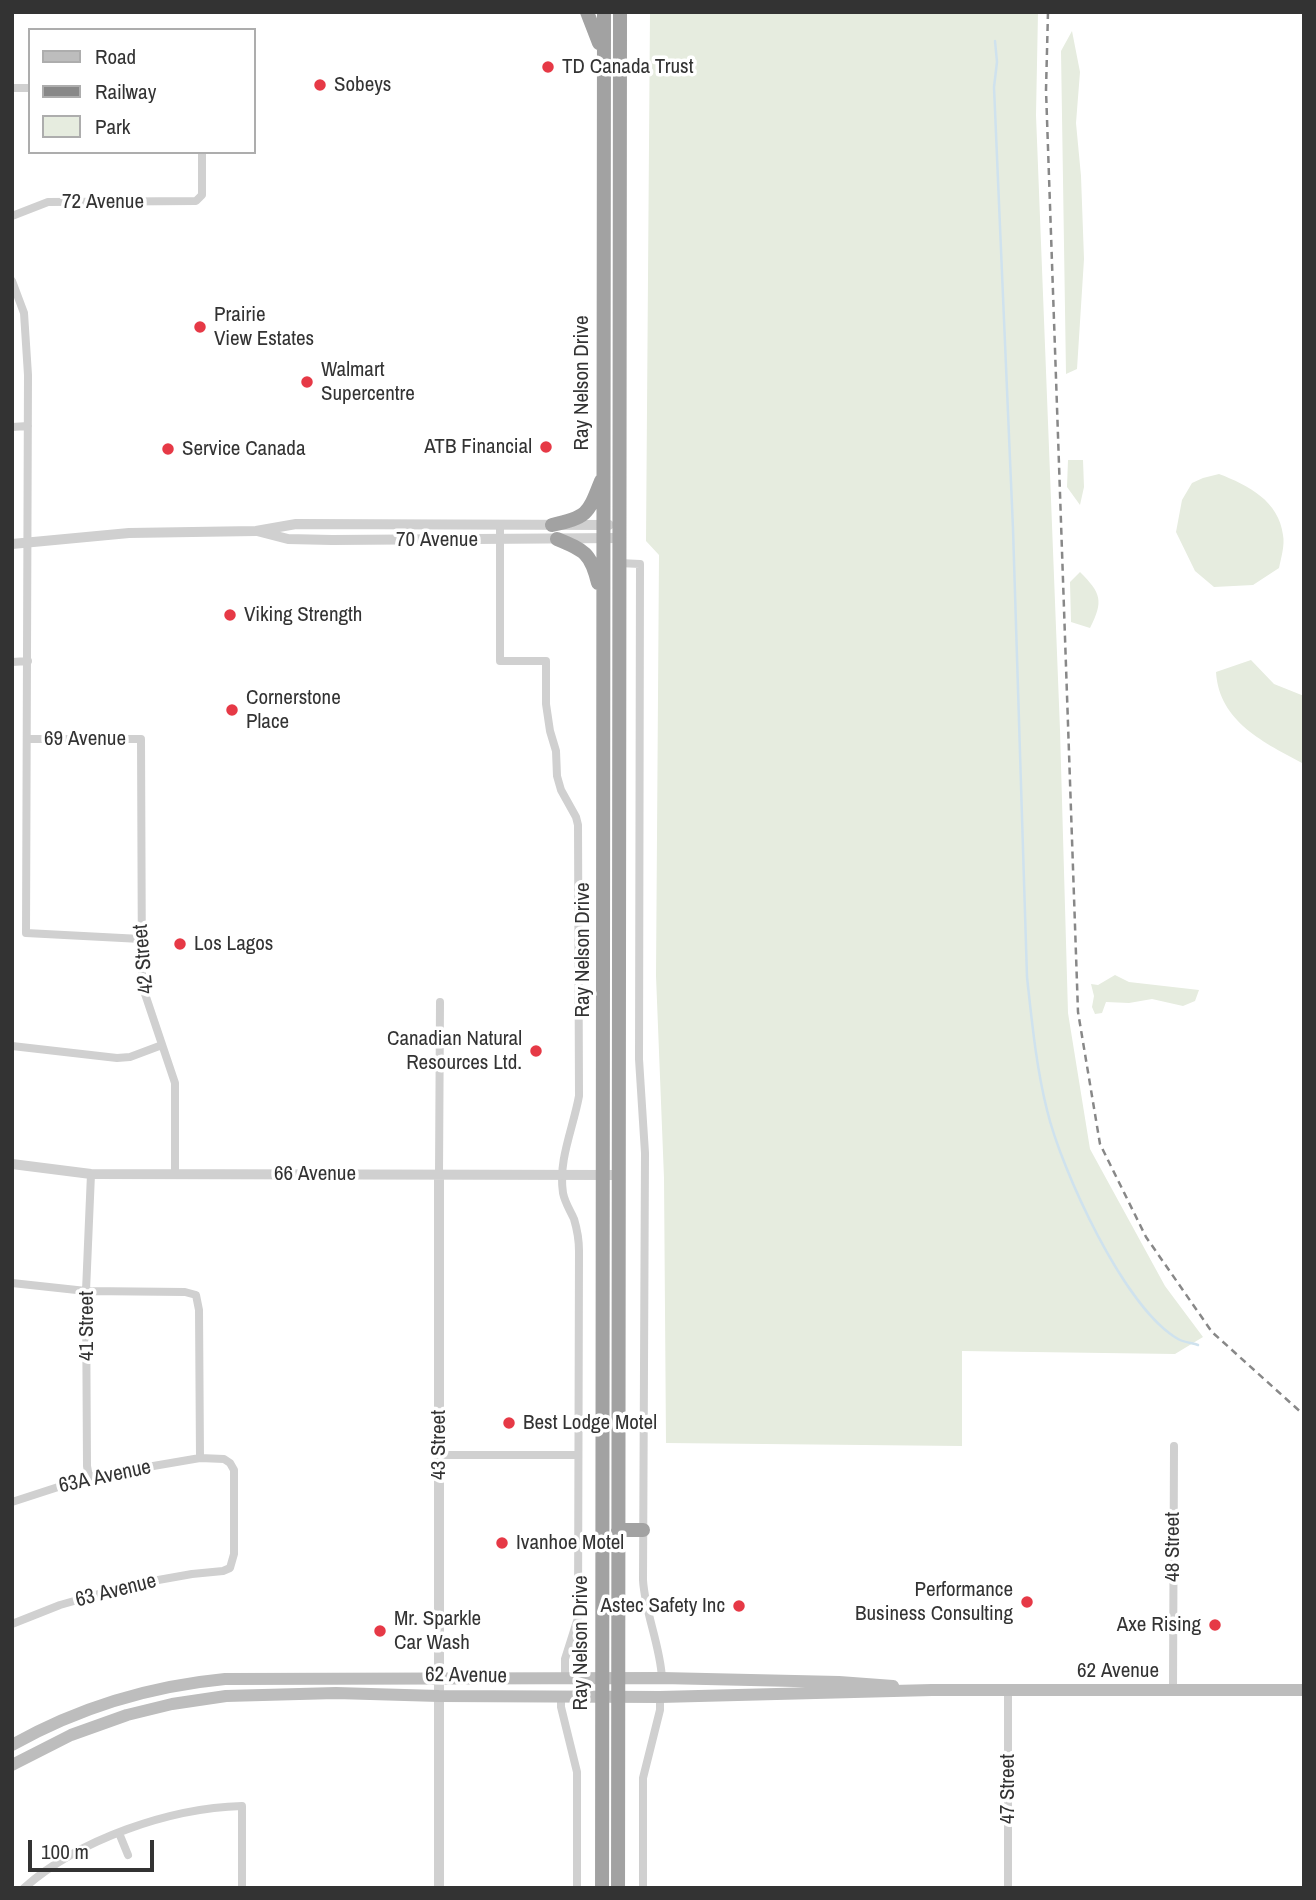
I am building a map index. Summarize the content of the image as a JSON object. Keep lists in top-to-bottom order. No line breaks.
{"streets":{"highway":["Ray Nelson Drive"],"main road":["62 Avenue"],"street":["72 Avenue","70 Avenue","69 Avenue","42 Street","66 Avenue","41 Street","43 Street","63A Avenue","48 Street","63 Avenue","47 Street"]},"crossings":[["Ray Nelson Drive","70 Avenue"],["Ray Nelson Drive","66 Avenue"],["Ray Nelson Drive","62 Avenue"],["69 Avenue","42 Street"],["42 Street","66 Avenue"],["66 Avenue","41 Street"],["66 Avenue","43 Street"],["41 Street","63A Avenue"],["43 Street","62 Avenue"],["63A Avenue","63 Avenue"],["48 Street","62 Avenue"],["62 Avenue","47 Street"]],"places":["TD Canada Trust","Sobeys","Prairie View Estates","Walmart Supercentre","ATB Financial","Service Canada","Viking Strength","Cornerstone Place","Los Lagos","Canadian Natural Resources Ltd.","Best Lodge Motel","Ivanhoe Motel","Performance Business Consulting","Astec Safety Inc","Axe Rising","Mr. Sparkle Car Wash"],"legend":["Road","Railway","Park"],"scale_bar":"100 m"}
